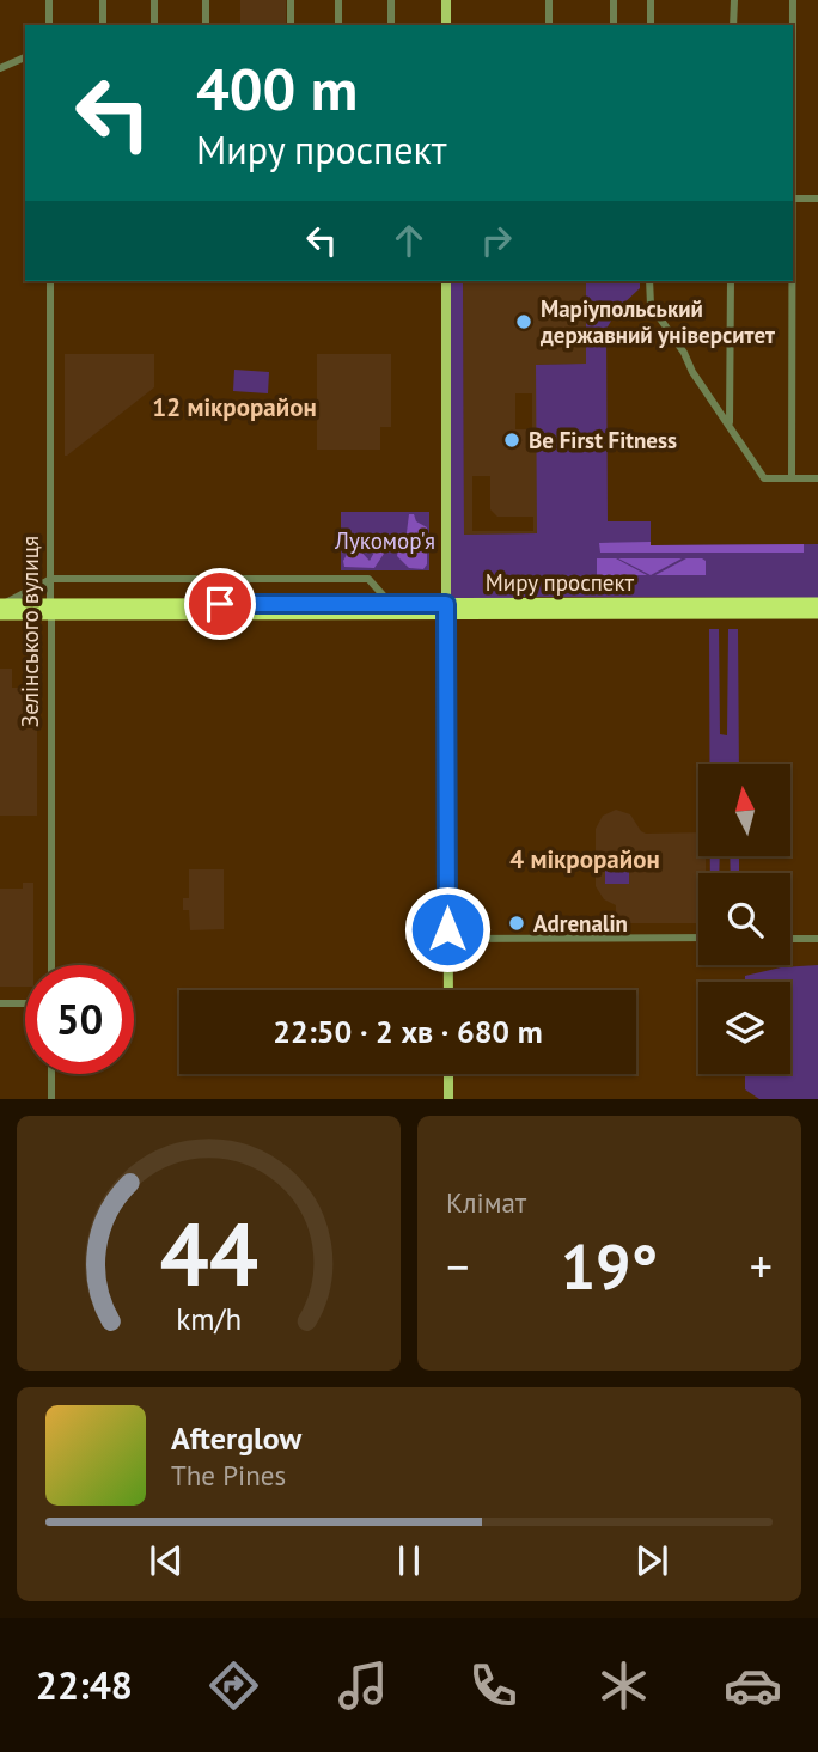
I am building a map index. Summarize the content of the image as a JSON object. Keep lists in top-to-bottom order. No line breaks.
{"streets":{"highway":["Миру проспект"],"street":["Зелінського вулиця"]},"crossings":[["Миру проспект","Зелінського вулиця"]],"districts":["12 мікрорайон","4 мікрорайон"],"parks":["Лукомор'я"],"places":["Маріупольський державний університет","Be First Fitness","Adrenalin"],"north":"top","page":{"turn":["400 m","Миру проспект"],"limit":"50","trip":"22:50 · 2 хв · 680 m","tile":"Клімат","heat":["−","19°","+"],"song":["Afterglow","The Pines"],"tabs":"22:48","gauge":["44","km/h"]}}
